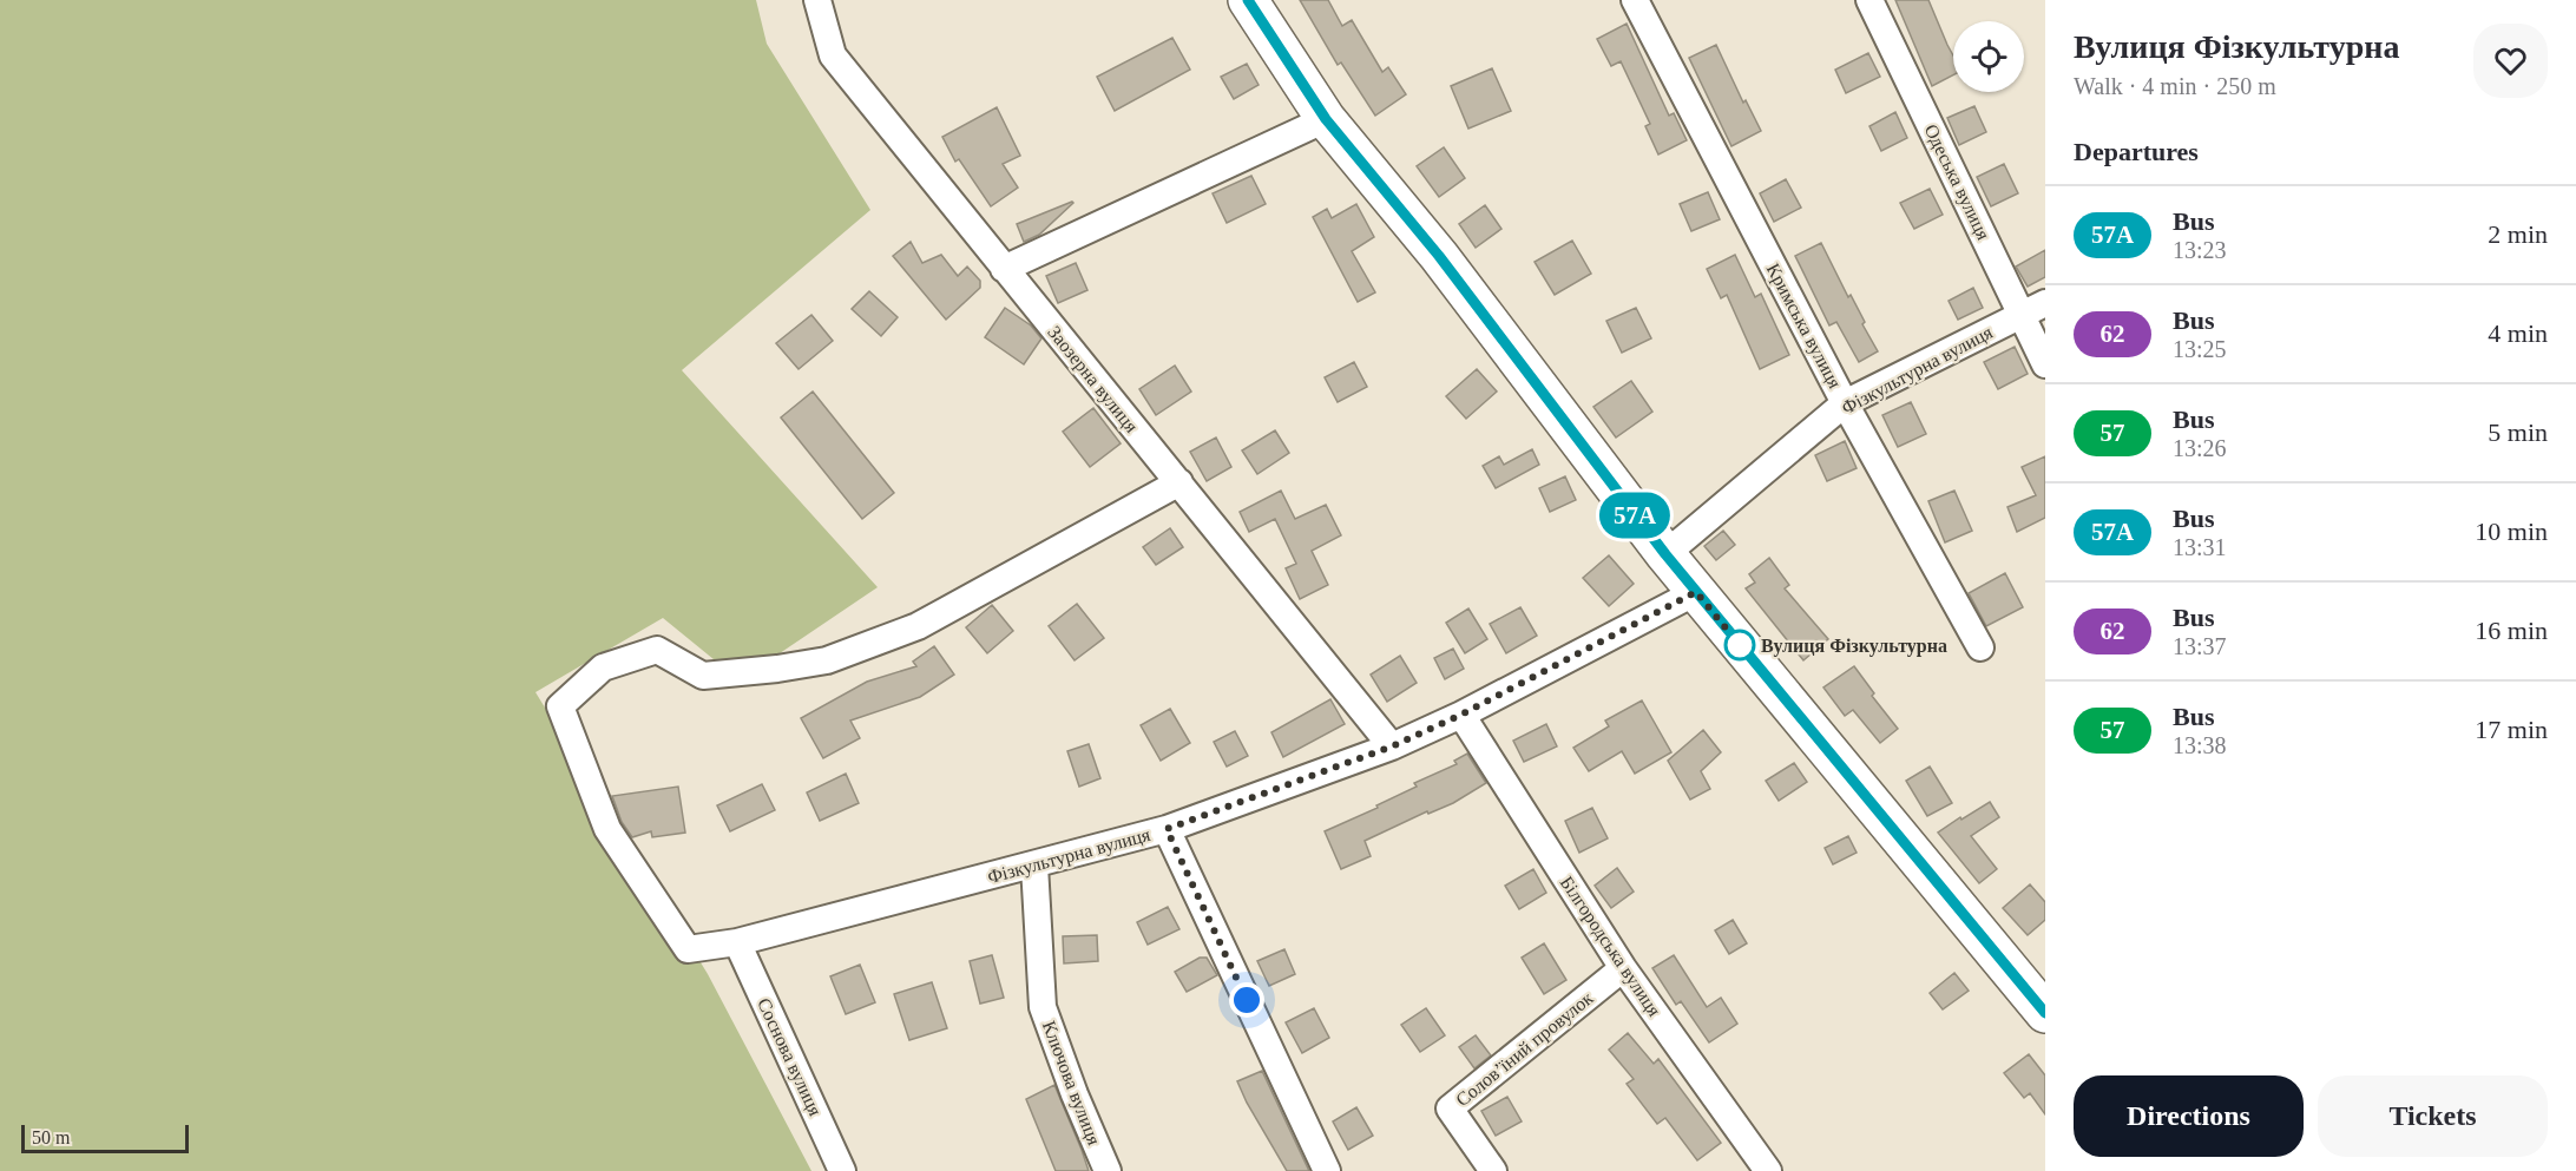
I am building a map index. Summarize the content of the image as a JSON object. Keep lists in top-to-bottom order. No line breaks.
{"streets":{"street":["Одеська вулиця","Кримська вулиця","Фізкультурна вулиця","Заозерна вулиця","Білгородська вулиця","Соловʼїний провулок","Соснова вулиця","Ключова вулиця"]},"crossings":[["Одеська вулиця","Фізкультурна вулиця"],["Кримська вулиця","Фізкультурна вулиця"],["Фізкультурна вулиця","Заозерна вулиця"],["Фізкультурна вулиця","Білгородська вулиця"],["Фізкультурна вулиця","Соснова вулиця"],["Фізкультурна вулиця","Ключова вулиця"],["Білгородська вулиця","Соловʼїний провулок"]],"places":["Вулиця Фізкультурна"],"lines":["bus line 57А"],"scale_bar":"50 m","page":{"on_map":"57А","heading":[["Вулиця Фізкультурна","Walk · 4 min · 250 m"],"Departures"],"list":[{"mark":"57А","name":"Bus","note":"13:23","value":"2 min"},{"mark":"62","name":"Bus","note":"13:25","value":"4 min"},{"mark":"57","name":"Bus","note":"13:26","value":"5 min"},{"mark":"57А","name":"Bus","note":"13:31","value":"10 min"},{"mark":"62","name":"Bus","note":"13:37","value":"16 min"},{"mark":"57","name":"Bus","note":"13:38","value":"17 min"}],"buttons":["Directions","Tickets"],"scale":"50 m"}}
